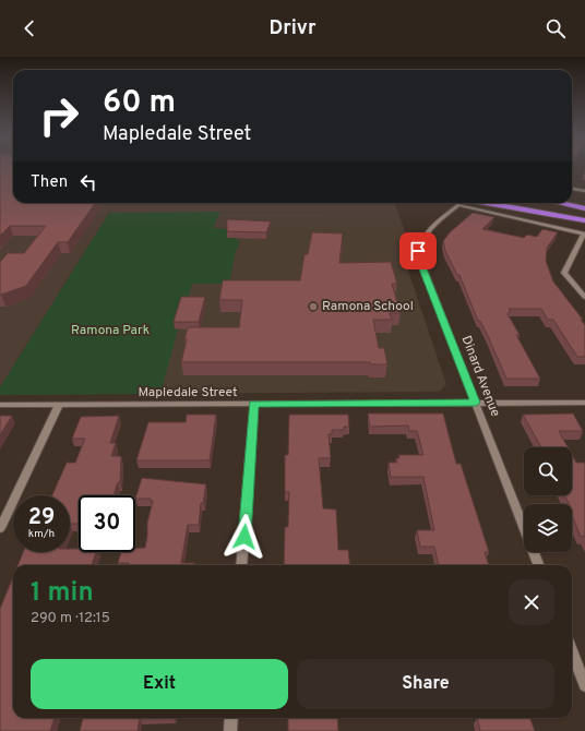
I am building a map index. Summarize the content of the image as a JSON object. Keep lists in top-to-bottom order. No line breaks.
{"streets":{"street":["Dinard Avenue","Mapledale Street"]},"crossings":[["Dinard Avenue","Mapledale Street"]],"parks":["Ramona Park"],"places":["Ramona School"],"page":{"header":"Drivr","turn":["60 m","Mapledale Street"],"then":"Then","speed":"29 km/h","limit":"30","heading":["1 min","290 m · 12:15"],"buttons":["Exit","Share"]}}
